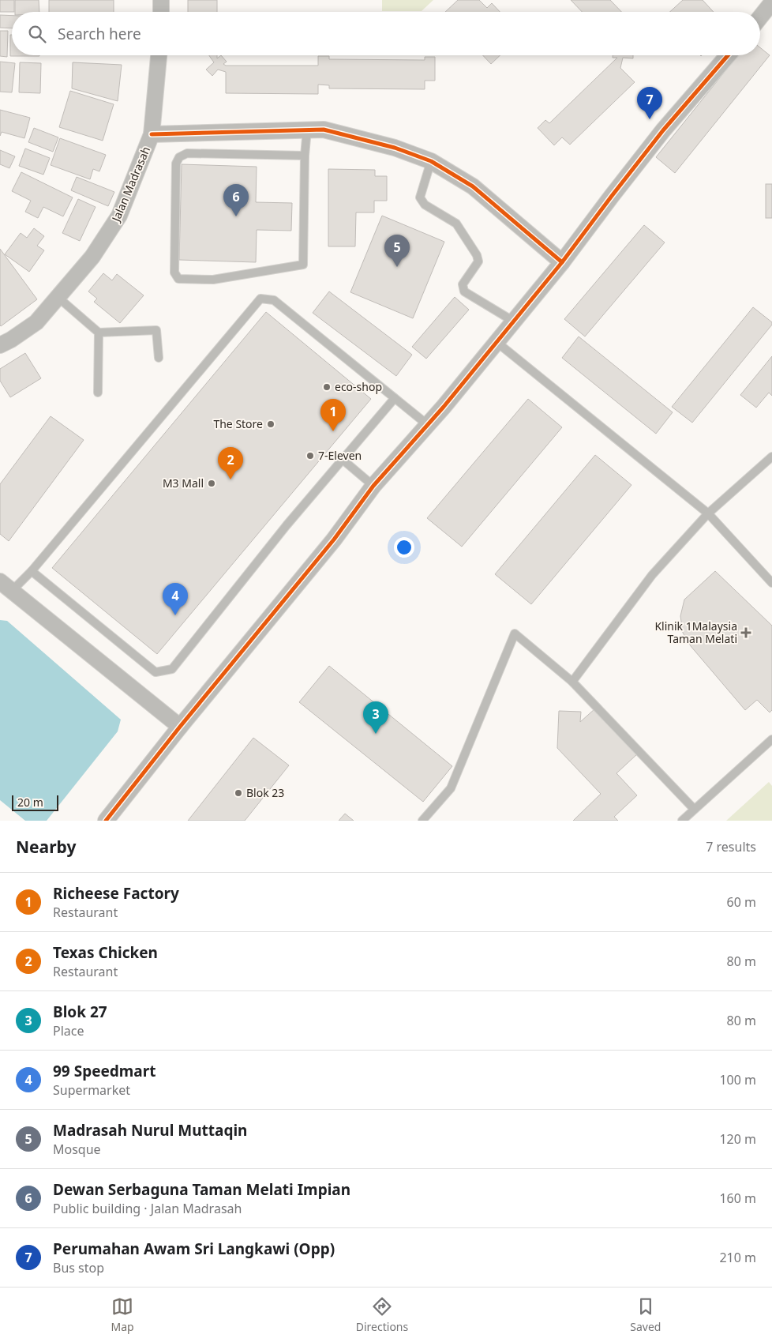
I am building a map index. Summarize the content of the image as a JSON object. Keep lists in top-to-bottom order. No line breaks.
{"streets":{"street":["Jalan Madrasah"]},"places":{"other":["eco-shop","The Store","7-Eleven","M3 Mall","Blok 23"],"health":["Klinik 1Malaysia Taman Melati"]},"scale_bar":"20 m","page":{"search":"Search here","pins":["7","6","5","1","2","4","3"],"scale":"20 m","heading":["Nearby","7 results"],"list":[{"mark":"1","name":"Richeese Factory","note":"Restaurant","value":"60 m"},{"mark":"2","name":"Texas Chicken","note":"Restaurant","value":"80 m"},{"mark":"3","name":"Blok 27","note":"Place","value":"80 m"},{"mark":"4","name":"99 Speedmart","note":"Supermarket","value":"100 m"},{"mark":"5","name":"Madrasah Nurul Muttaqin","note":"Mosque","value":"120 m"},{"mark":"6","name":"Dewan Serbaguna Taman Melati Impian","note":"Public building · Jalan Madrasah","value":"160 m"},{"mark":"7","name":"Perumahan Awam Sri Langkawi (Opp)","note":"Bus stop","value":"210 m"}],"nav":["Map","Directions","Saved"]}}
